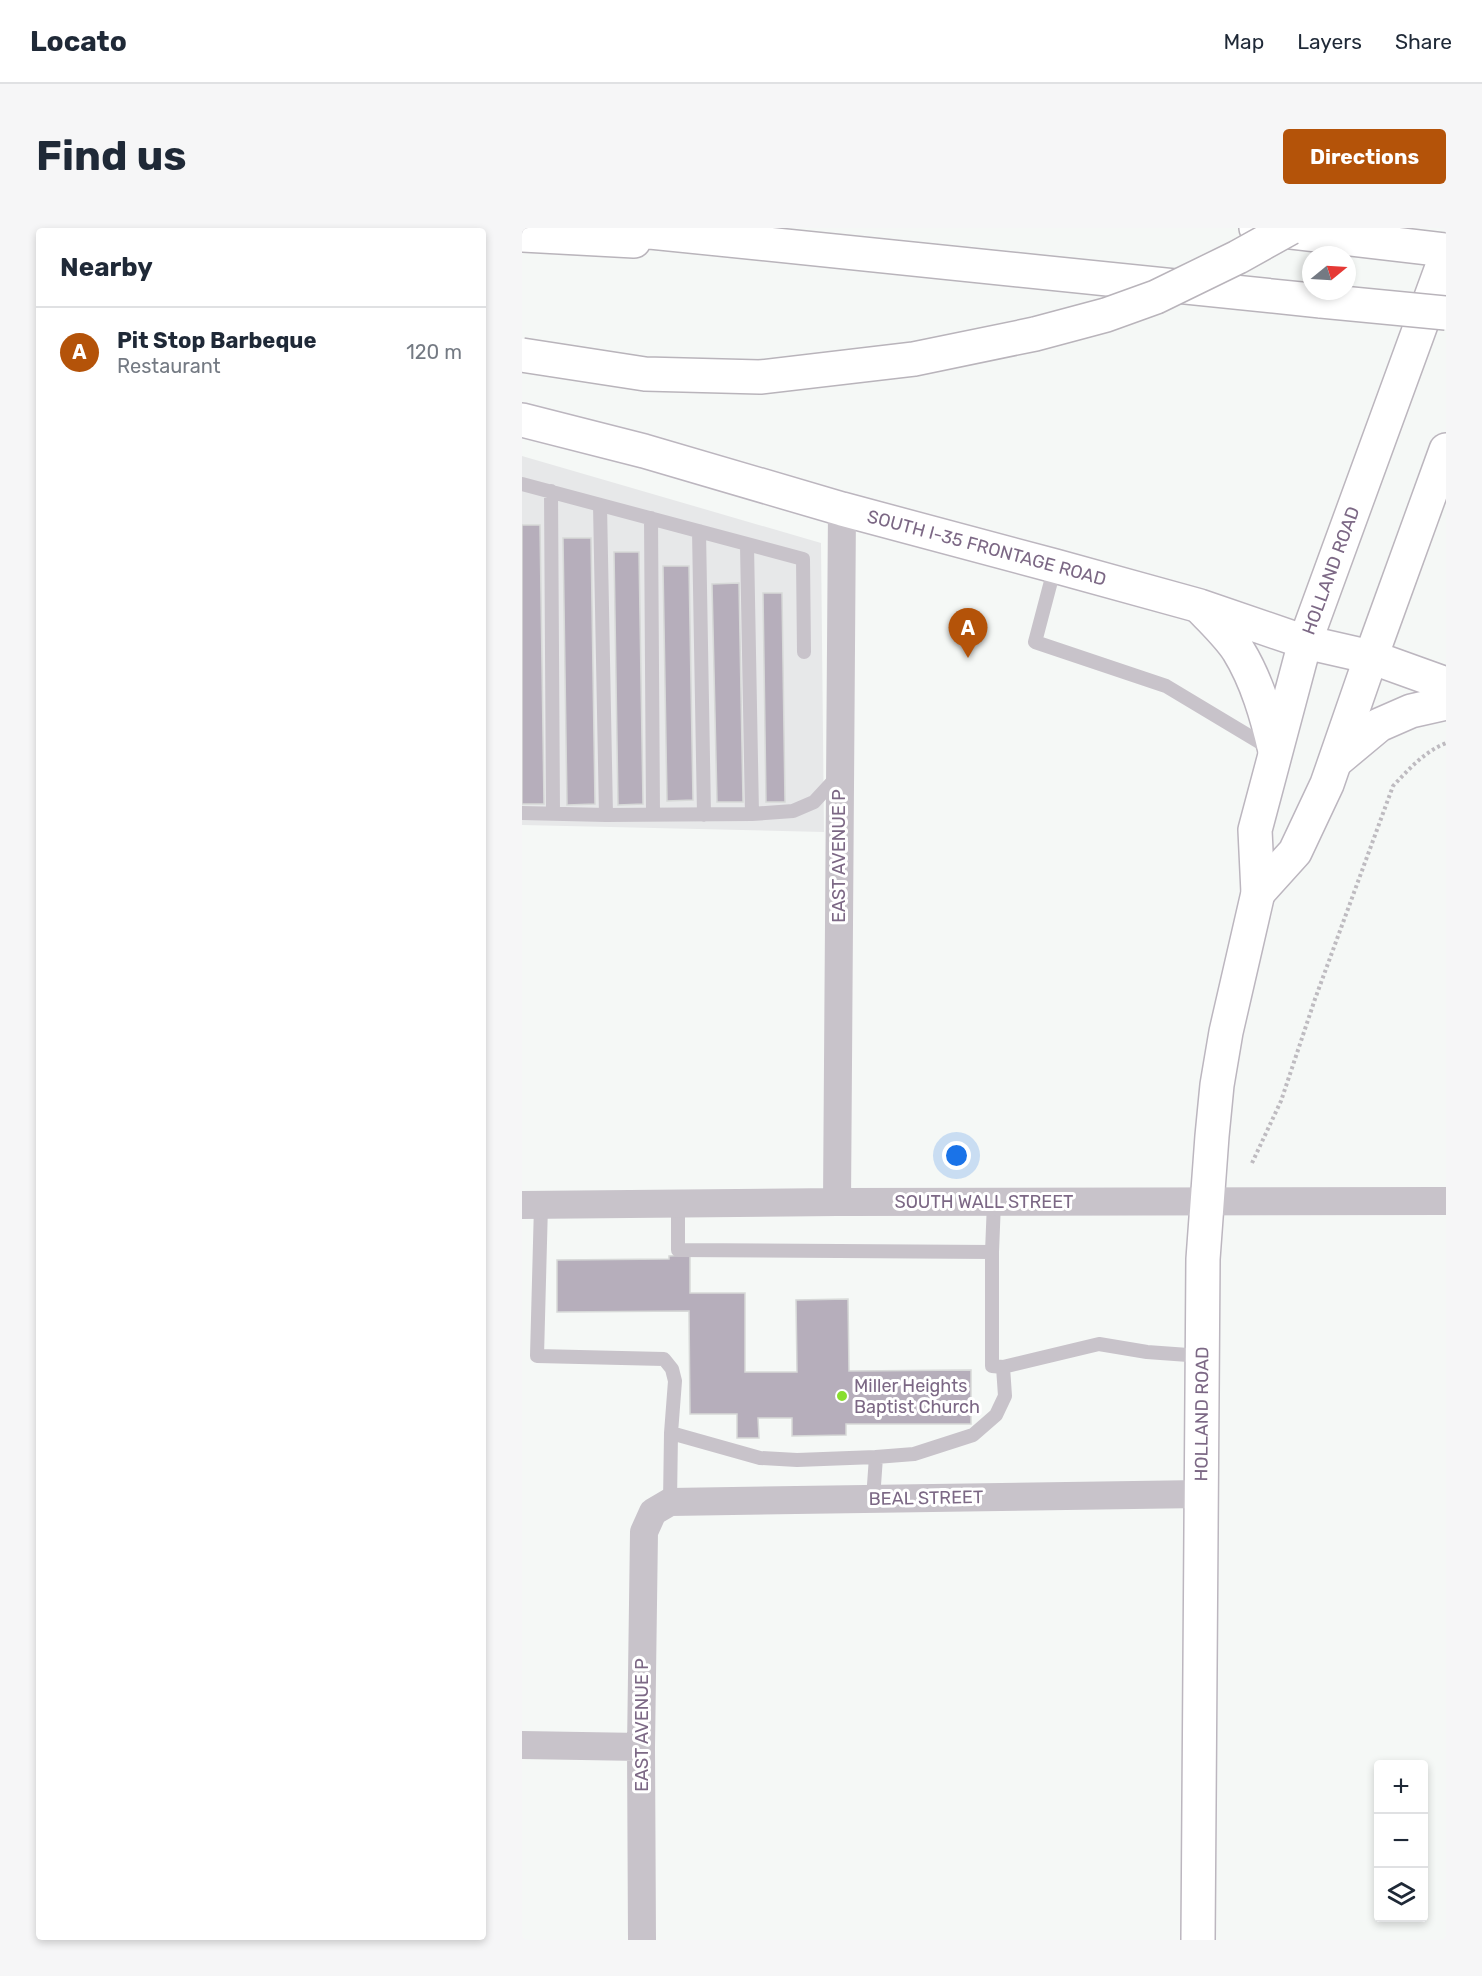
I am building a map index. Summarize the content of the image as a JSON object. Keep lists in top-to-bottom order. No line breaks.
{"streets":{"main road":["SOUTH I-35 FRONTAGE ROAD","HOLLAND ROAD"],"street":["EAST AVENUE P","SOUTH WALL STREET","BEAL STREET"]},"crossings":[["SOUTH I-35 FRONTAGE ROAD","HOLLAND ROAD"],["SOUTH I-35 FRONTAGE ROAD","EAST AVENUE P"],["HOLLAND ROAD","SOUTH WALL STREET"],["HOLLAND ROAD","BEAL STREET"],["EAST AVENUE P","SOUTH WALL STREET"],["EAST AVENUE P","BEAL STREET"]],"places":["Miller Heights Baptist Church"],"north":"right","page":{"header":"Locato","nav":["Map","Layers","Share"],"buttons":"Directions","title":"Find us","heading":"Nearby","list":[{"mark":"A","name":"Pit Stop Barbeque","note":"Restaurant","value":"120 m"}],"pins":"A","map_buttons":["+","−"]}}
